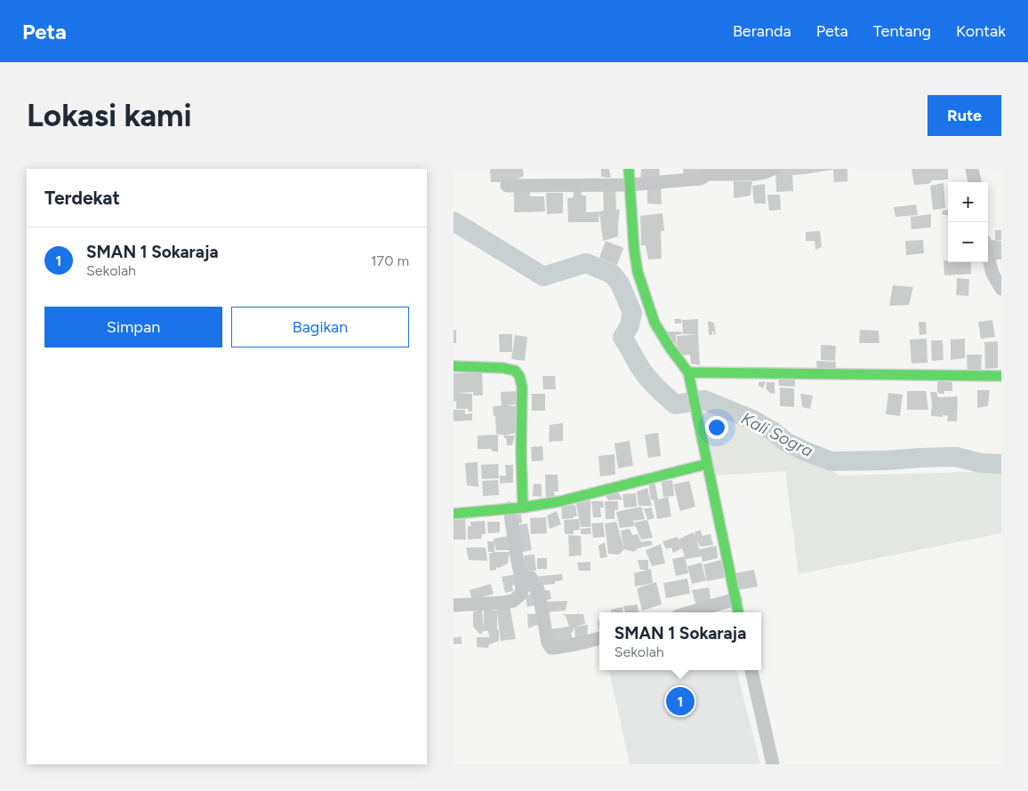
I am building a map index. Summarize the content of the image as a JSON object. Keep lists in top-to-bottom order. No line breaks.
{"water":["Kali Sogra"],"page":{"header":"Peta","nav":["Beranda","Peta","Tentang","Kontak"],"buttons":["Rute",["Simpan","Bagikan"]],"title":"Lokasi kami","heading":"Terdekat","map_buttons":["+","−"],"list":[{"mark":"1","name":"SMAN 1 Sokaraja","note":"Sekolah","value":"170 m"}],"popup":["SMAN 1 Sokaraja","Sekolah"],"pins":"1"}}
